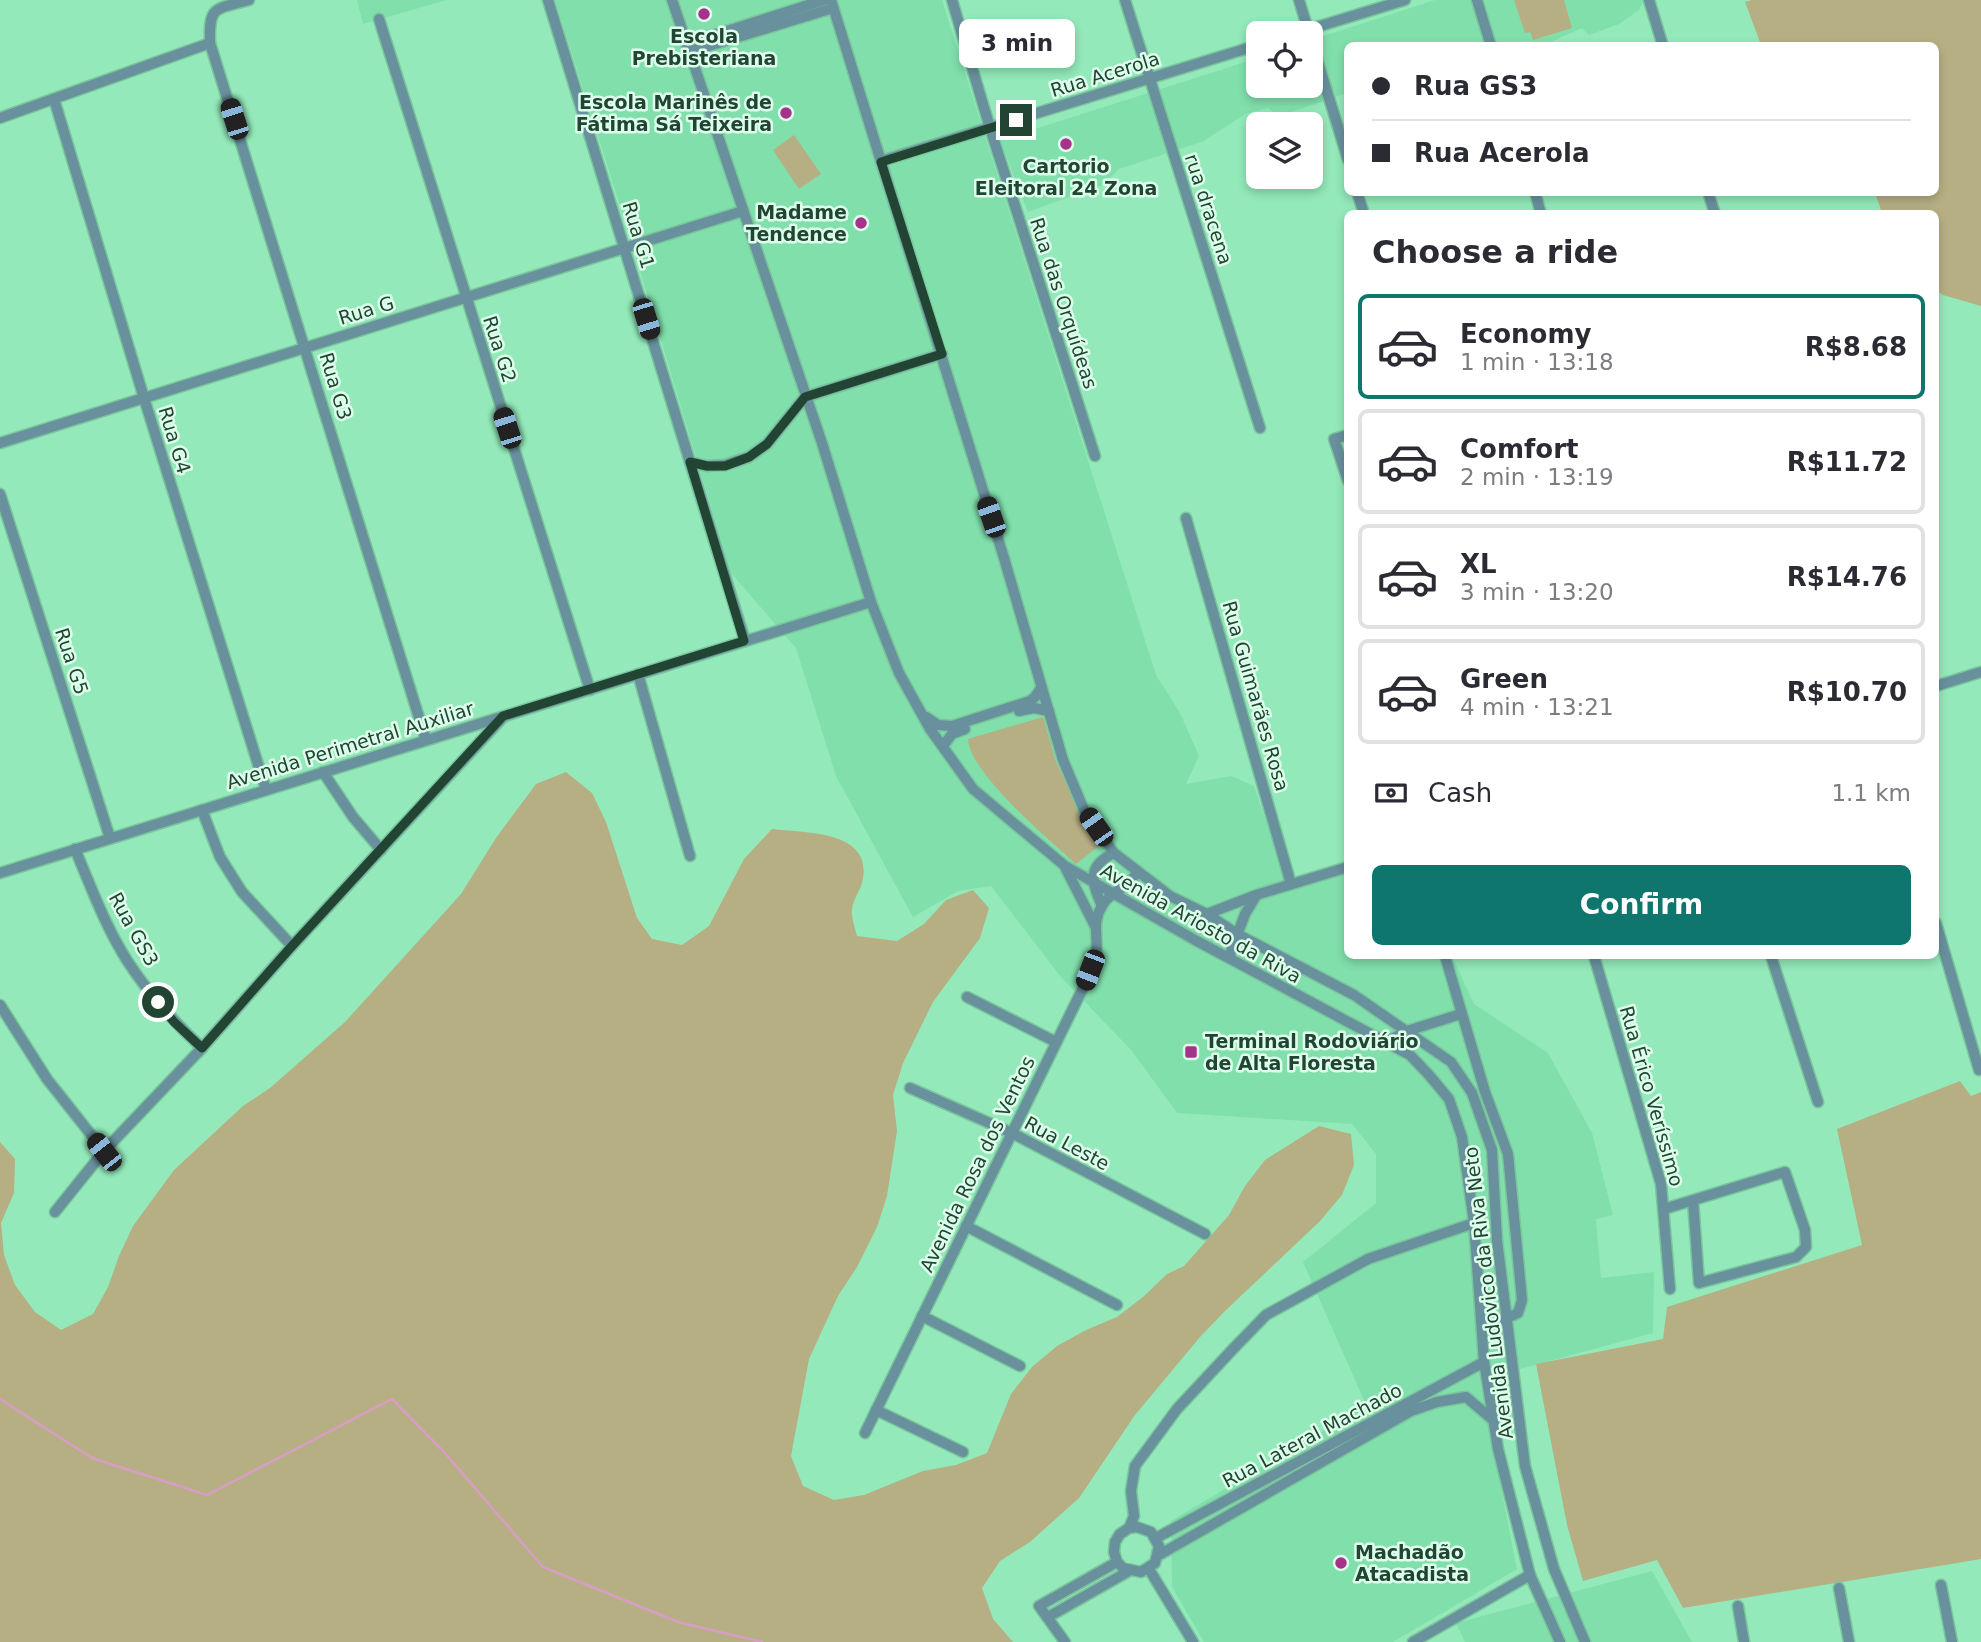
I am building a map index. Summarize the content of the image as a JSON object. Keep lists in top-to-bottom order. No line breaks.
{"streets":{"street":["Rua Acerola","rua dracena","Rua G1","Rua das Orquídeas","Rua G","Rua G2","Rua G3","Rua G4","Rua G5","Rua Guimarães Rosa","Avenida Perimetral Auxiliar","Avenida Ariosto da Riva","Rua GS3","Rua Érico Veríssimo","Rua Leste","Avenida Rosa dos Ventos","Avenida Ludovico da Riva Neto","Rua Lateral Machado"]},"crossings":[["Rua Acerola","rua dracena"],["Rua Acerola","Rua das Orquídeas"],["Rua Acerola","Avenida Ludovico da Riva Neto"],["Rua G1","Rua G"],["Rua G1","Avenida Perimetral Auxiliar"],["Rua G","Rua G2"],["Rua G","Rua G3"],["Rua G","Rua G4"],["Rua G","Avenida Ariosto da Riva"],["Rua G2","Avenida Perimetral Auxiliar"],["Rua G3","Avenida Perimetral Auxiliar"],["Rua G4","Avenida Perimetral Auxiliar"],["Rua G5","Avenida Perimetral Auxiliar"],["Avenida Perimetral Auxiliar","Avenida Ariosto da Riva"],["Avenida Perimetral Auxiliar","Rua GS3"],["Avenida Ariosto da Riva","Avenida Rosa dos Ventos"],["Avenida Ariosto da Riva","Rua Lateral Machado"],["Rua Leste","Avenida Rosa dos Ventos"],["Avenida Rosa dos Ventos","Avenida Ludovico da Riva Neto"]],"places":{"other":["Escola Prebisteriana","Escola Marinês de Fátima Sá Teixeira","Cartorio Eleitoral 24 Zona","Madame Tendence","Machadão Atacadista"],"transit":["Terminal Rodoviário de Alta Floresta"]},"page":{"bubble":"3 min","banner":["Rua GS3","Rua Acerola"],"heading":"Choose a ride","list":[{"name":"Economy","note":"1 min · 13:18","value":"R$8.68"},{"name":"Comfort","note":"2 min · 13:19","value":"R$11.72"},{"name":"XL","note":"3 min · 13:20","value":"R$14.76"},{"name":"Green","note":"4 min · 13:21","value":"R$10.70"}],"pay":["Cash","1.1 km"],"buttons":"Confirm"}}
